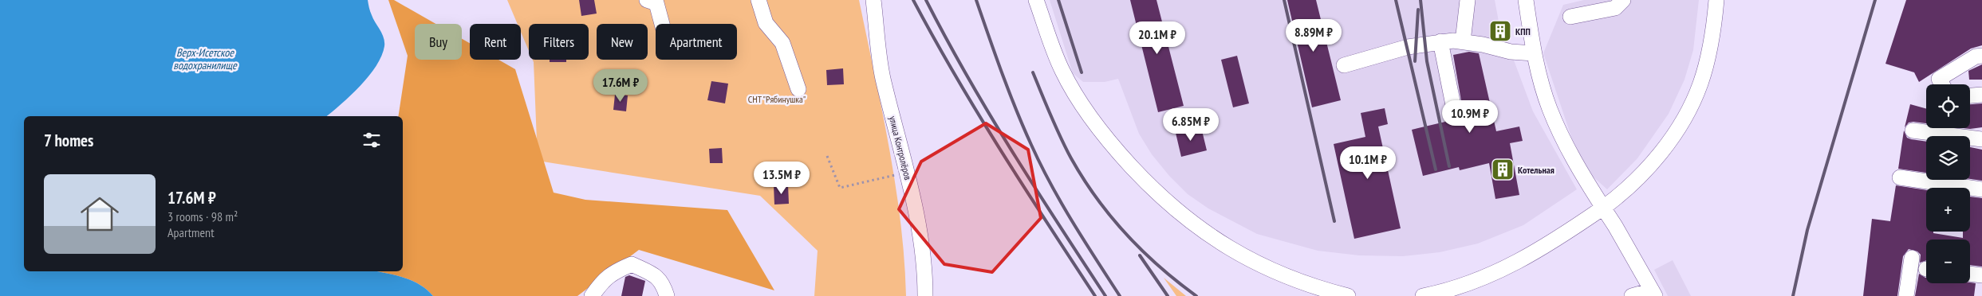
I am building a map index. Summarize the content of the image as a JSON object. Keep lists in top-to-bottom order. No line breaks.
{"streets":{"street":["улица Контролёров"]},"water":["Верх-Исетское водохранилище"],"parks":["СНТ \"Рябинушка\""],"places":{"building":["КПП","Котельная"]},"page":{"price":["8.89M ₽","20.1M ₽","17.6M ₽","10.9M ₽","6.85M ₽","10.1M ₽","13.5M ₽"],"chip":["Buy","Rent","Filters","New","Apartment"],"map_buttons":["+","−"],"heading":"7 homes","list":[{"name":"17.6M ₽","note":"3 rooms · 98 m² · Apartment"}]}}
